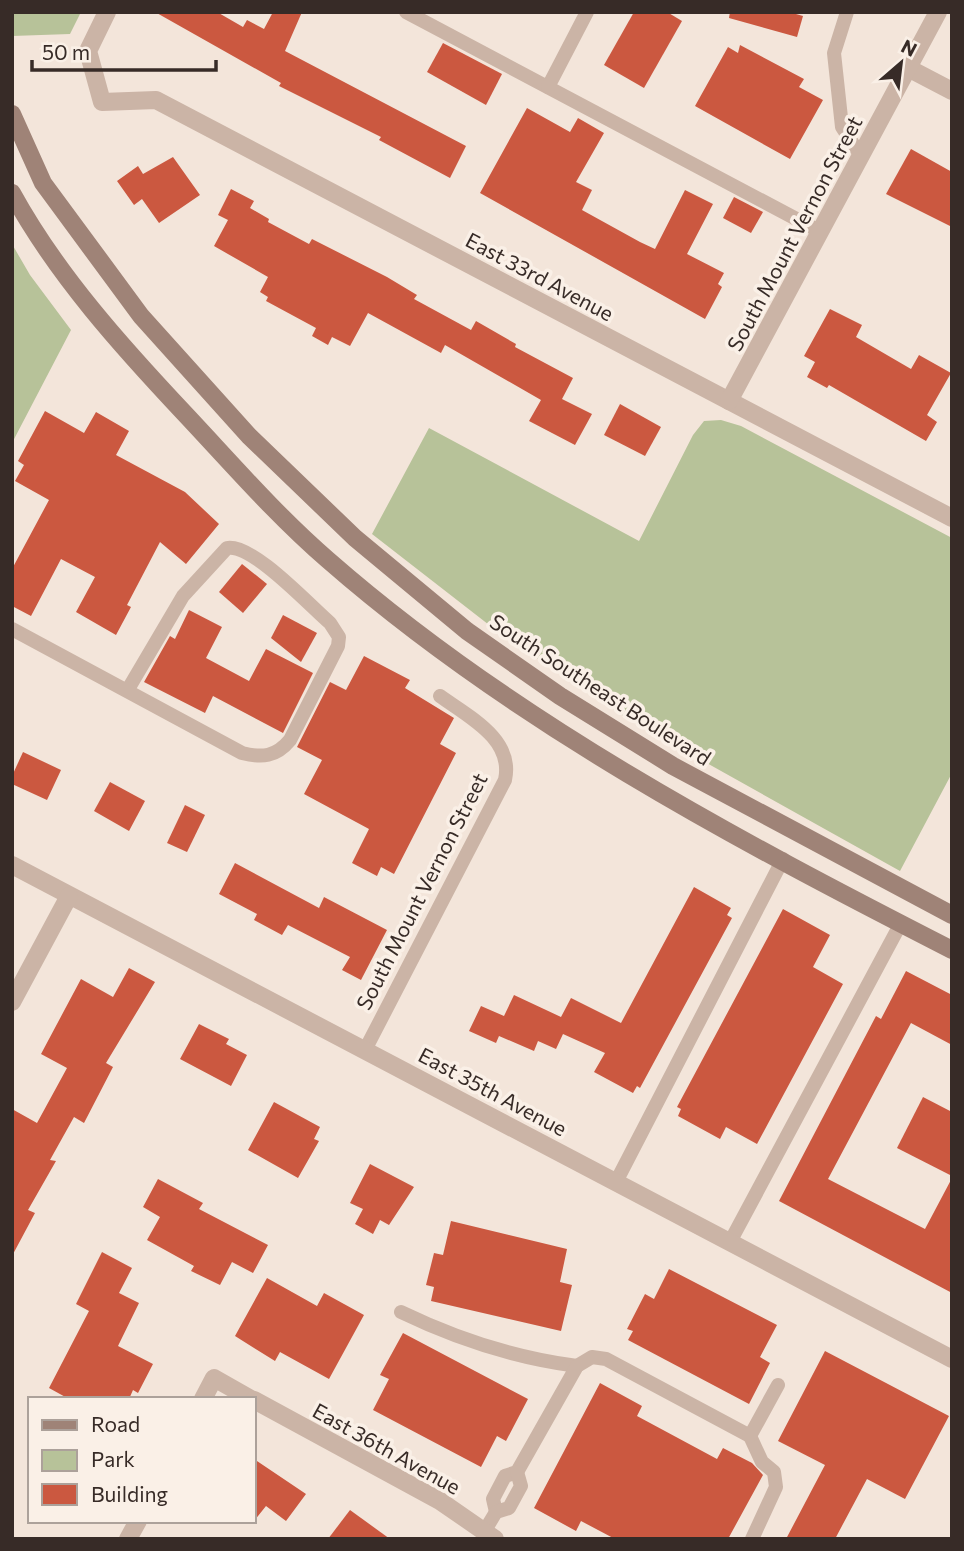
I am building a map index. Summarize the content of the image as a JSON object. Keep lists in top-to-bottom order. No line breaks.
{"streets":{"main road":["South Southeast Boulevard"],"street":["South Mount Vernon Street","East 33rd Avenue","East 35th Avenue","East 36th Avenue"]},"crossings":[["South Mount Vernon Street","East 33rd Avenue"],["South Mount Vernon Street","East 35th Avenue"]],"legend":["Road","Park","Building"],"scale_bar":"50 m","north":"top right"}
